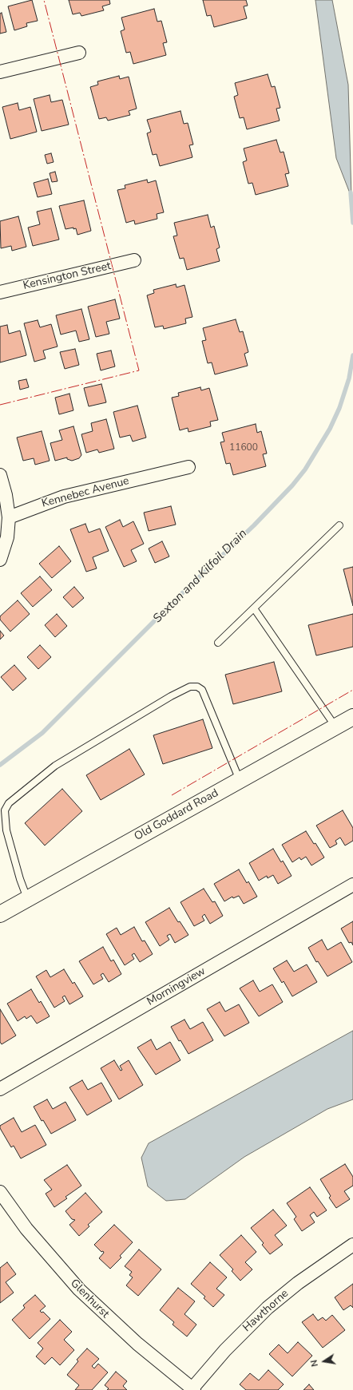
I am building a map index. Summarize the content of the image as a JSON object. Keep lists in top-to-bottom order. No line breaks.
{"streets":{"street":["Kensington Street","Kennebec Avenue","Old Goddard Road","Morningview","Glenhurst","Hawthorne"]},"crossings":[["Glenhurst","Hawthorne"]],"water":["Sexton and Kilfoil Drain"],"house_numbers":["11600"],"north":"left"}
